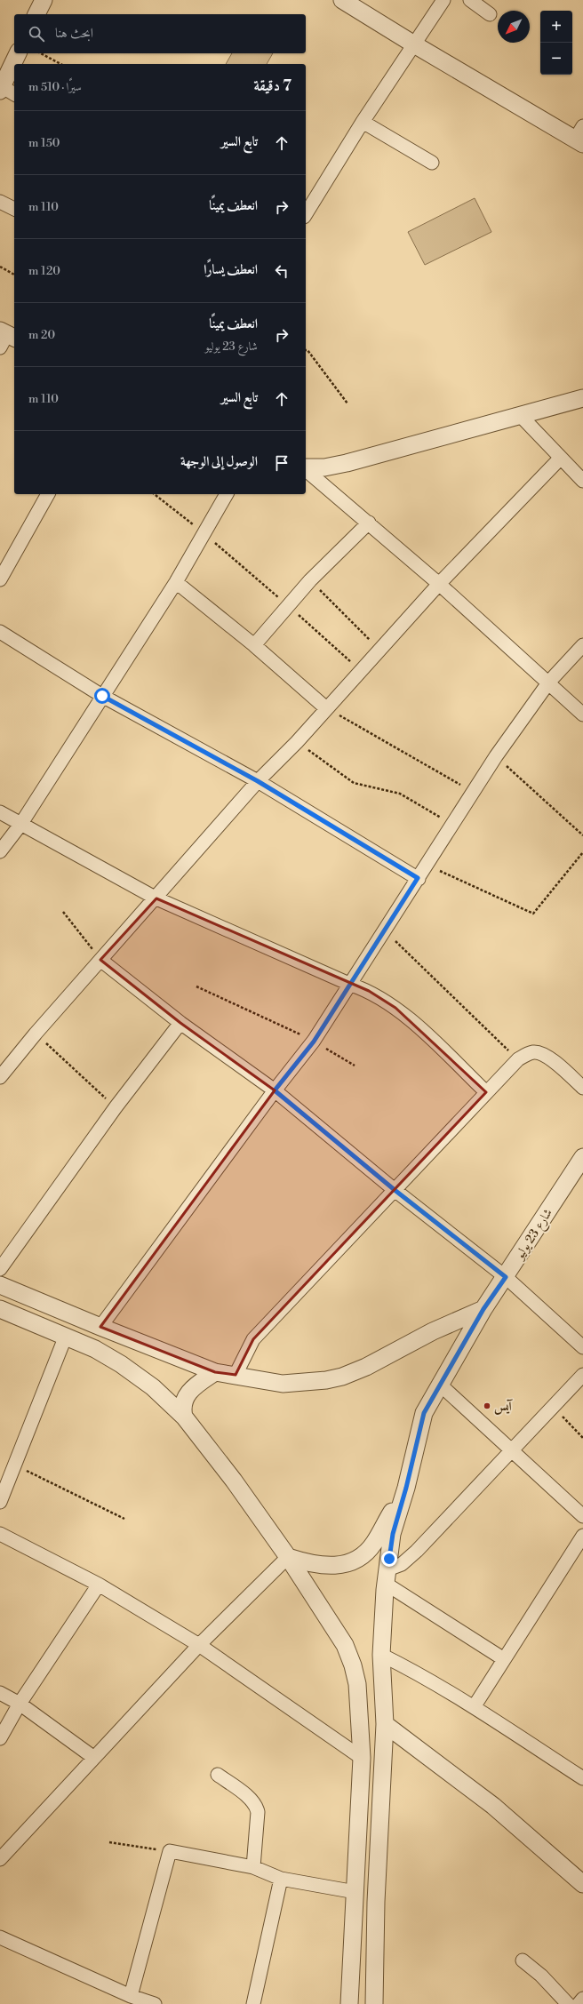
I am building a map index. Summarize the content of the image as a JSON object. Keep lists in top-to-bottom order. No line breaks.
{"streets":{"street":["شارع 23 يوليو"]},"places":["آيس"],"north":"bottom left","page":{"map_buttons":["+","−"],"search":"ابحث هنا","heading":["7 دقيقة","سيرًا · 510 m"],"list":[["تابع السير","150 m"],["انعطف يمينًا","110 m"],["انعطف يسارًا","120 m"],["انعطف يمينًا","شارع 23 يوليو","20 m"],["تابع السير","110 m"],"الوصول إلى الوجهة"]}}
